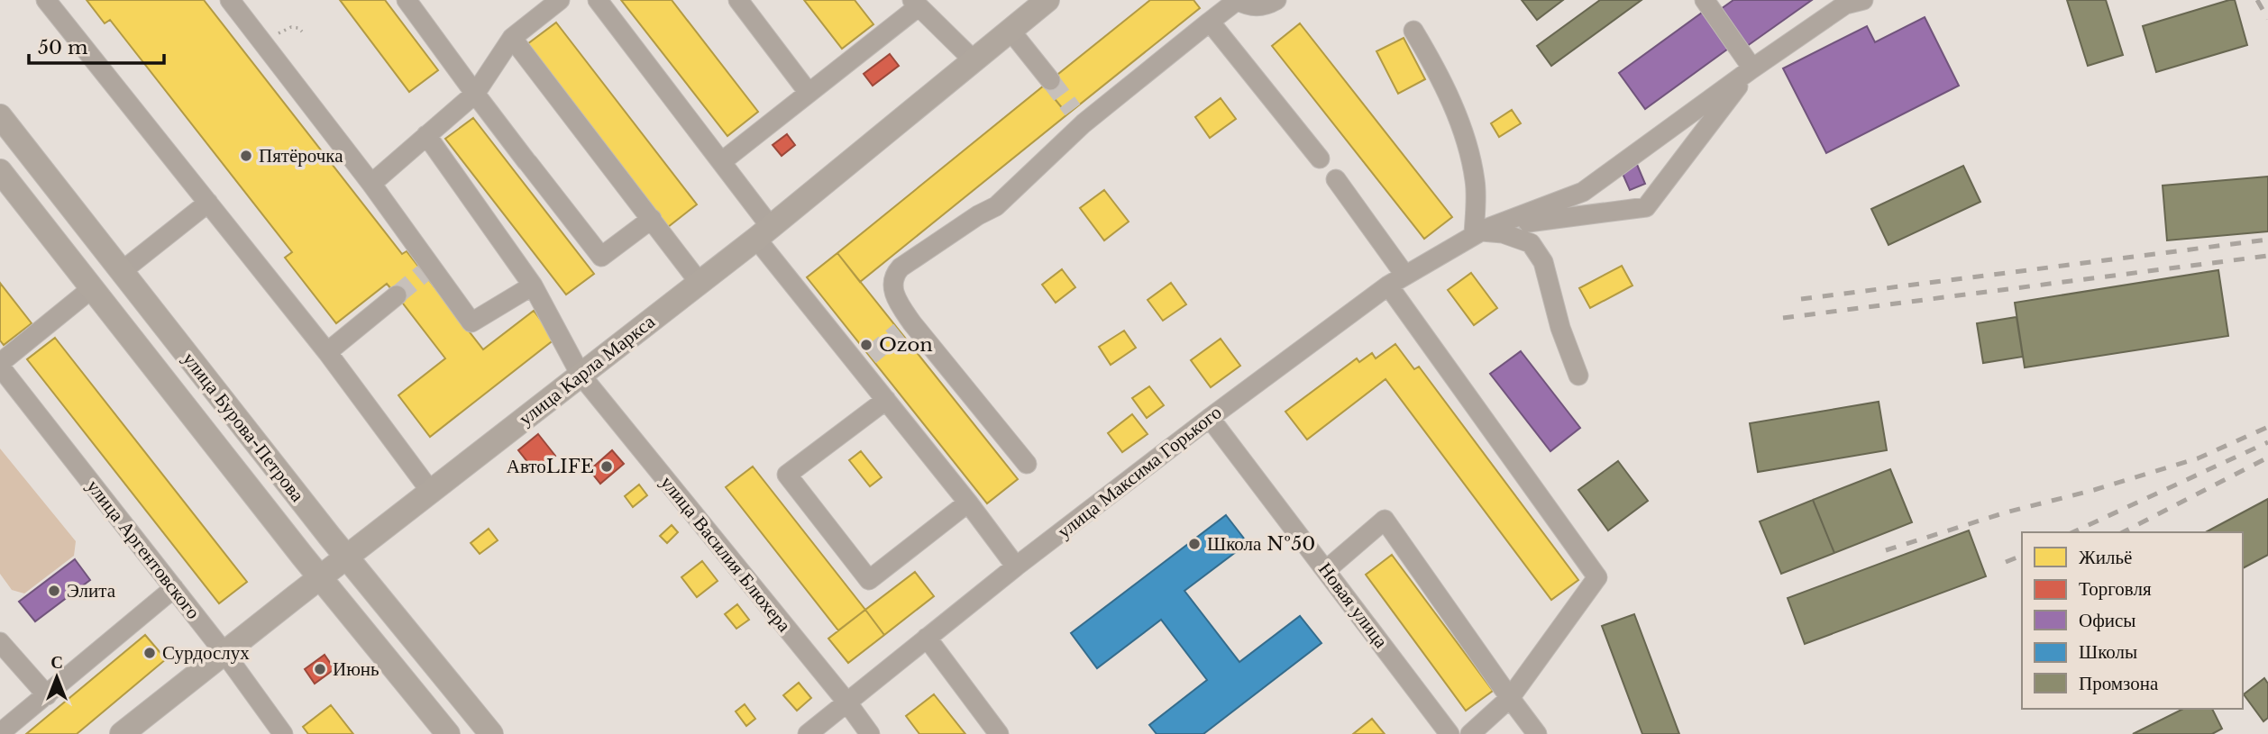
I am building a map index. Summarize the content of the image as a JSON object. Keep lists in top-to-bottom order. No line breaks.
{"streets":{"main road":["улица Карла Маркса","улица Бурова-Петрова"],"street":["улица Максима Горького","улица Аргентовского","улица Василия Блюхера","Новая улица"]},"crossings":[["улица Карла Маркса","улица Бурова-Петрова"],["улица Карла Маркса","улица Аргентовского"],["улица Карла Маркса","улица Василия Блюхера"],["улица Максима Горького","улица Василия Блюхера"],["улица Максима Горького","Новая улица"]],"places":["Пятёрочка","Ozon","АвтоLIFE","Школа №50","Элита","Сурдослух","Июнь"],"legend":["Жильё","Торговля","Офисы","Школы","Промзона"],"scale_bar":"50 m","north":"top"}
